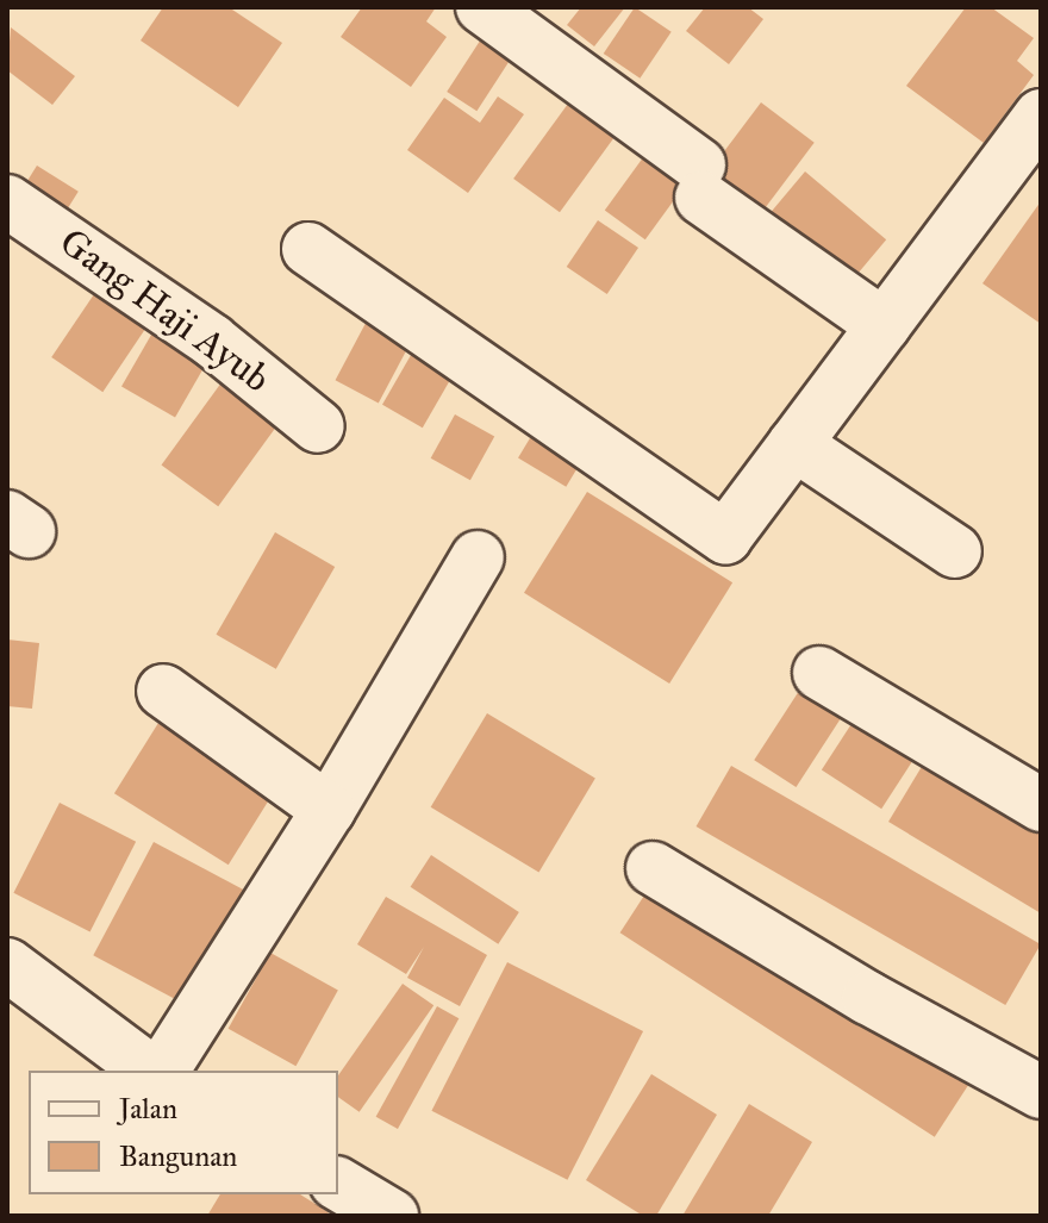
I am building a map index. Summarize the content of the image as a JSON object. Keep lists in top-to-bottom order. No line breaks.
{"streets":{"street":["Gang Haji Ayub"]},"legend":["Jalan","Bangunan"]}
